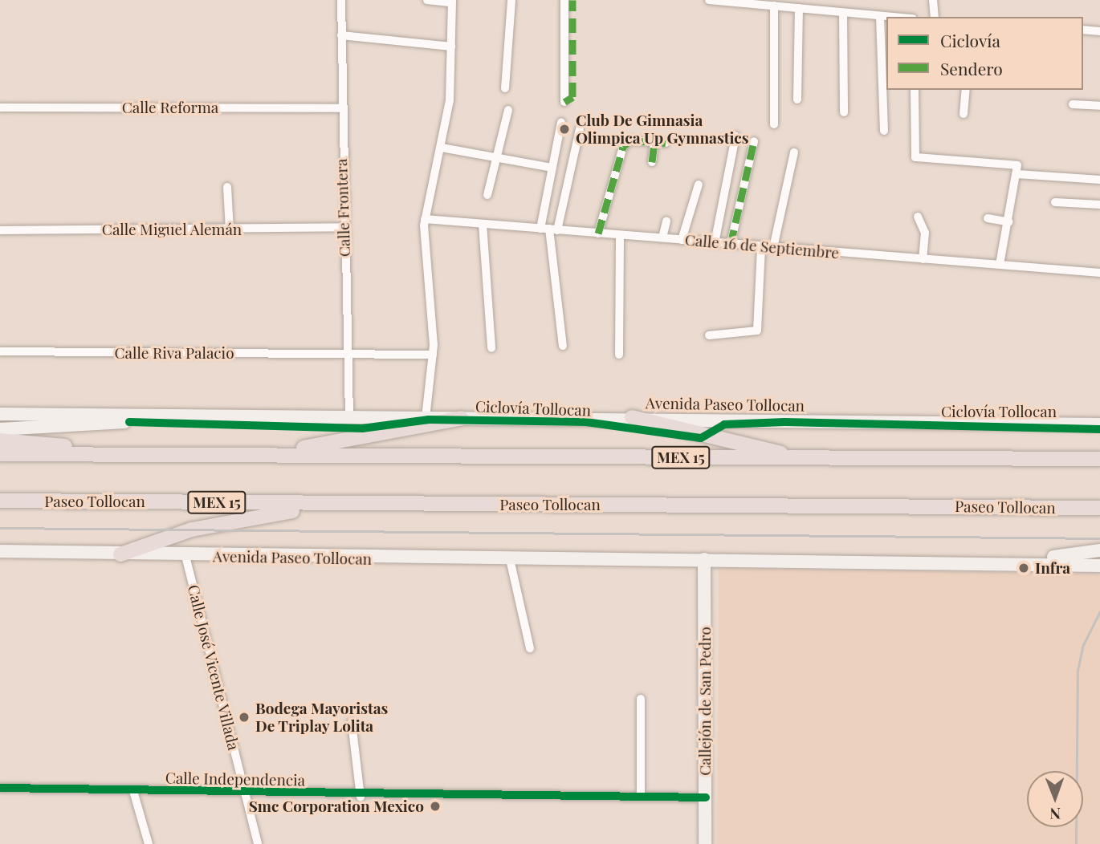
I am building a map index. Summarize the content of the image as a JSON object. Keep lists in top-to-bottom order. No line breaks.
{"streets":{"highway":["MEX 15","Paseo Tollocan"],"main road":["Avenida Paseo Tollocan","Callejón de San Pedro"],"street":["Calle Reforma","Calle Frontera","Calle Miguel Alemán","Calle 16 de Septiembre","Calle Riva Palacio","Calle José Vicente Villada","Calle Independencia"],"cycle path":["Ciclovía Tollocan"]},"crossings":[["Calle Reforma","Calle Frontera"],["Calle Frontera","Calle Miguel Alemán"],["Calle Frontera","Calle Riva Palacio"],["Calle Frontera","Avenida Paseo Tollocan"],["Avenida Paseo Tollocan","Calle José Vicente Villada"],["Avenida Paseo Tollocan","Callejón de San Pedro"],["Calle José Vicente Villada","Calle Independencia"],["Callejón de San Pedro","Calle Independencia"]],"places":["Club De Gimnasia Olimpica Up Gymnastics","Infra","Bodega Mayoristas De Triplay Lolita","Smc Corporation Mexico"],"legend":["Ciclovía","Sendero"],"north":"bottom"}
